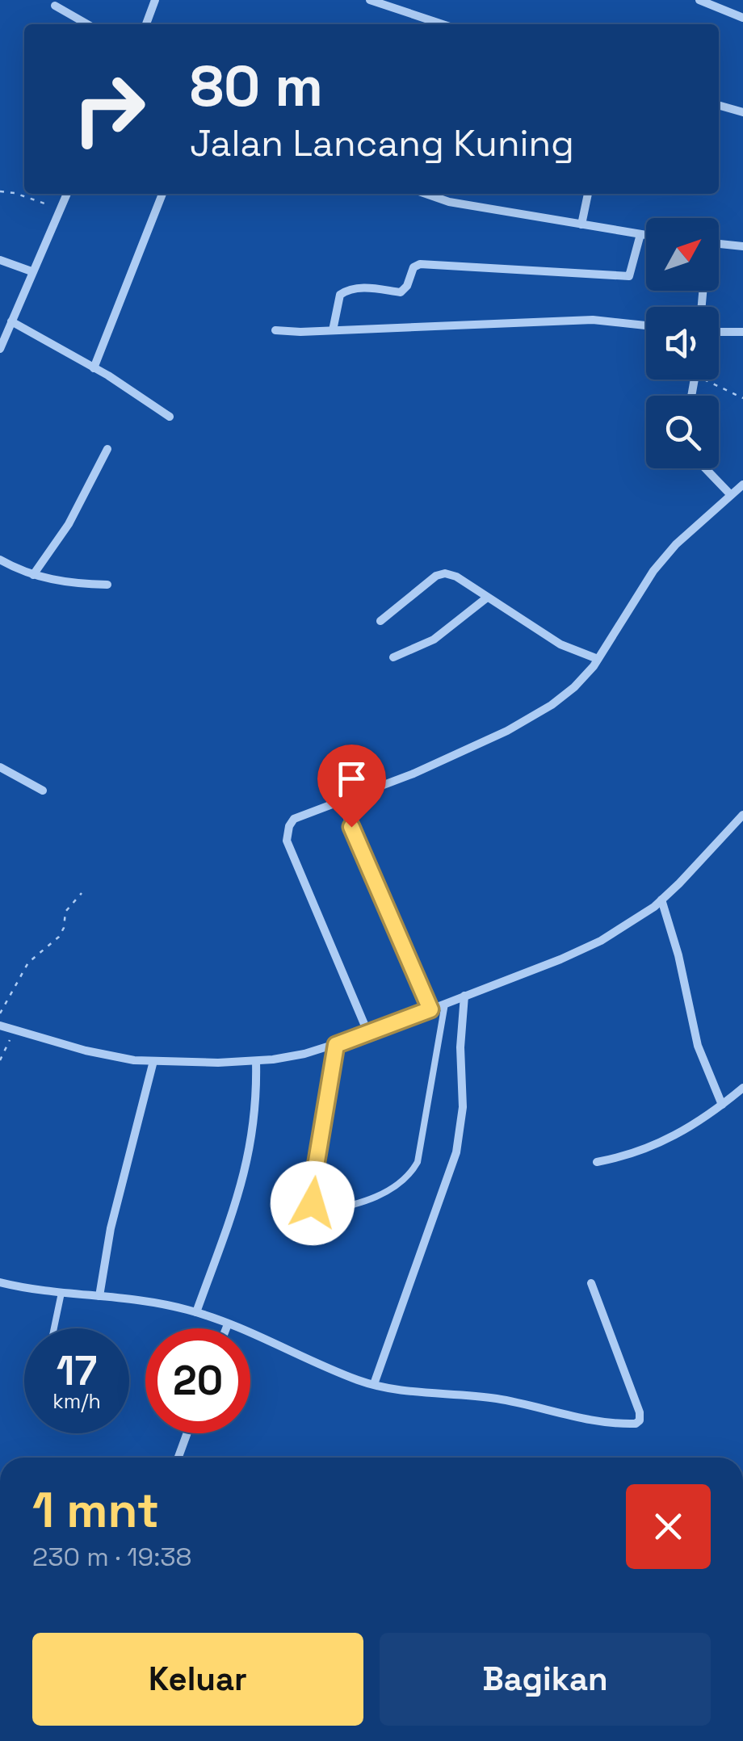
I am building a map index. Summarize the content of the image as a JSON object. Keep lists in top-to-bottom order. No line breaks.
{"north":"top right","page":{"turn":["80 m","Jalan Lancang Kuning"],"speed":"17 km/h","limit":"20","heading":["1 mnt","230 m · 19:38"],"buttons":["Keluar","Bagikan"]}}
